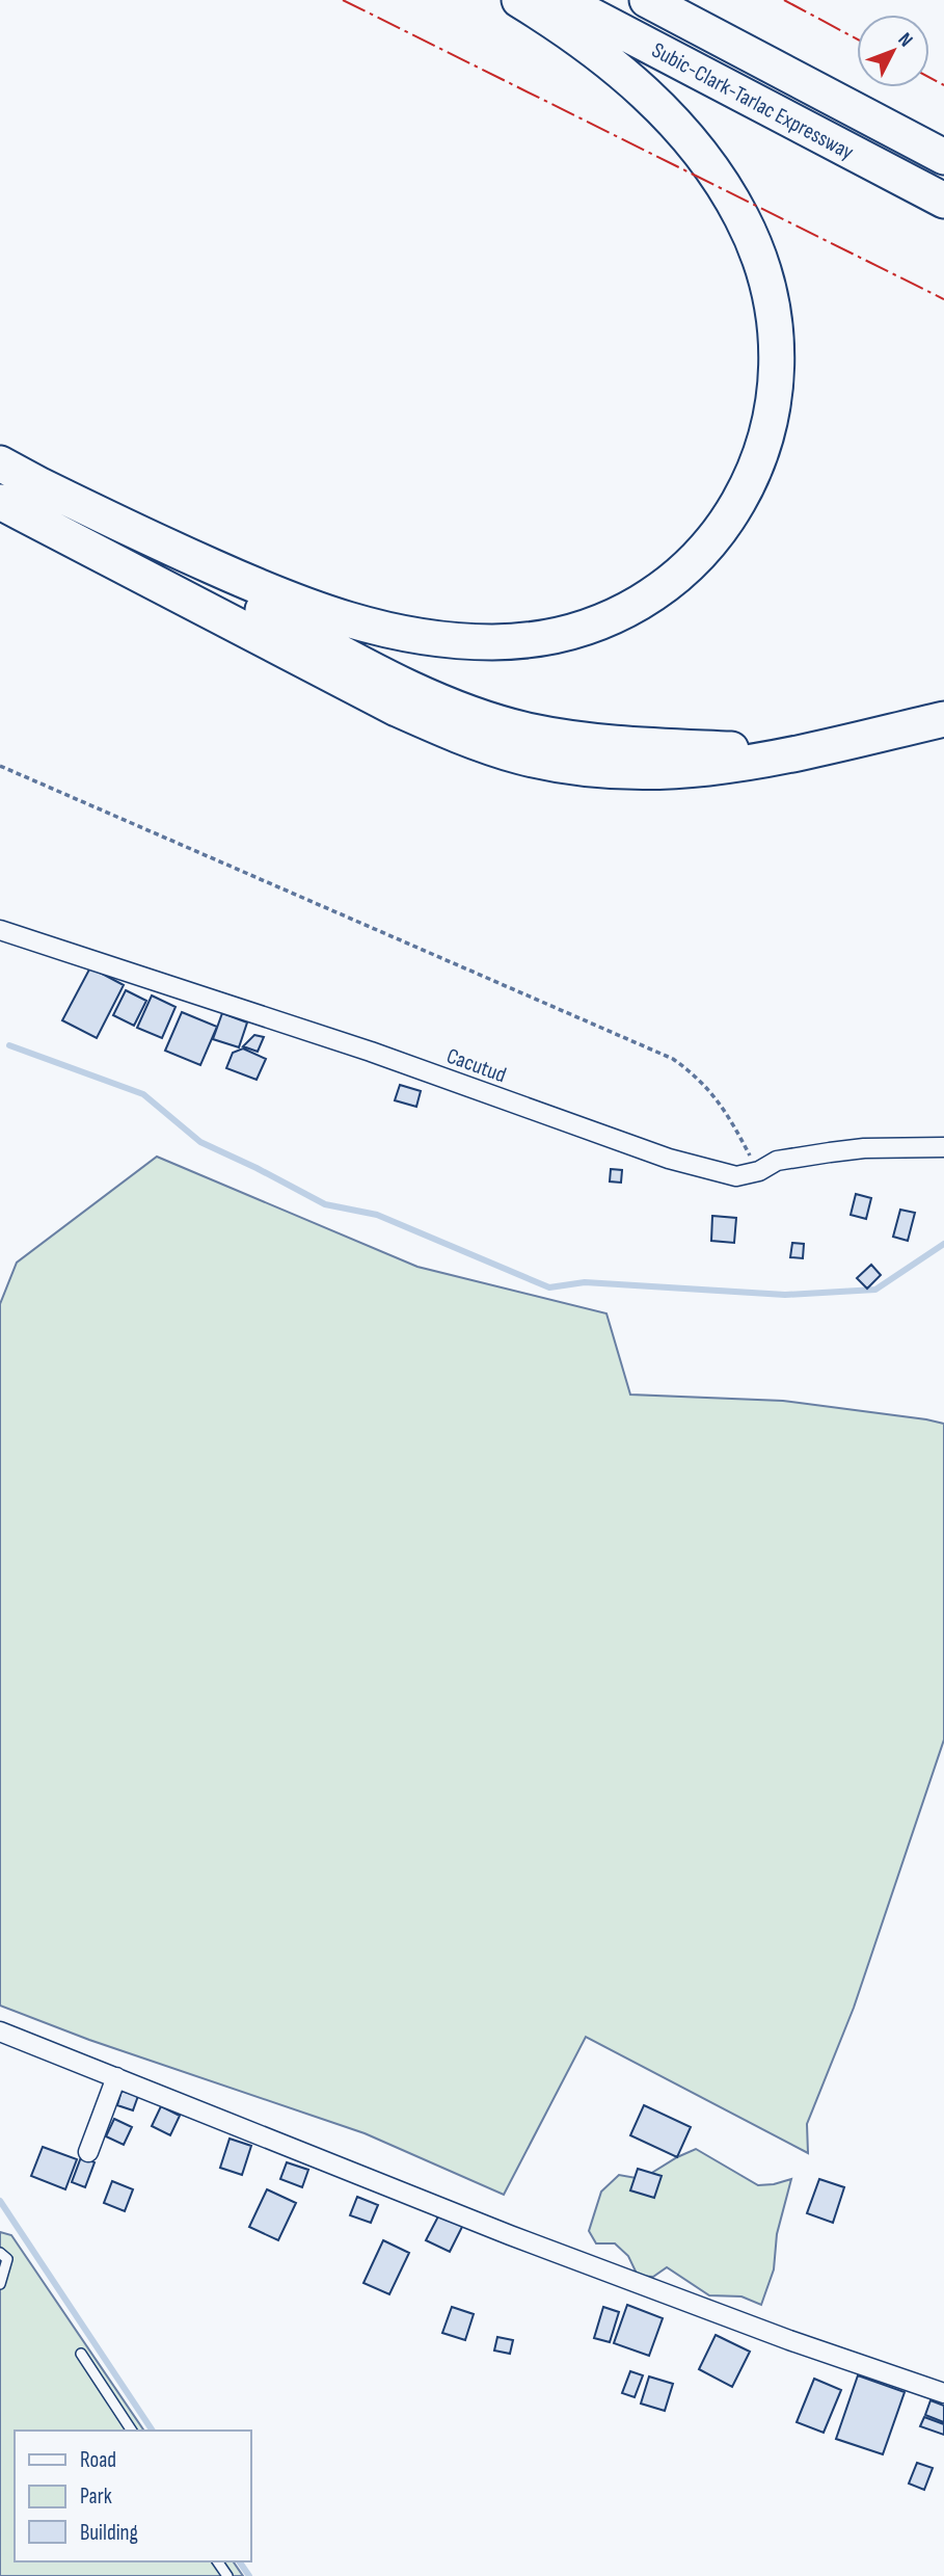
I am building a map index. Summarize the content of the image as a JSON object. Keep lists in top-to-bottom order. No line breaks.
{"streets":{"highway":["Subic-Clark-Tarlac Expressway"],"street":["Cacutud"]},"legend":["Road","Park","Building"],"north":"top right"}
